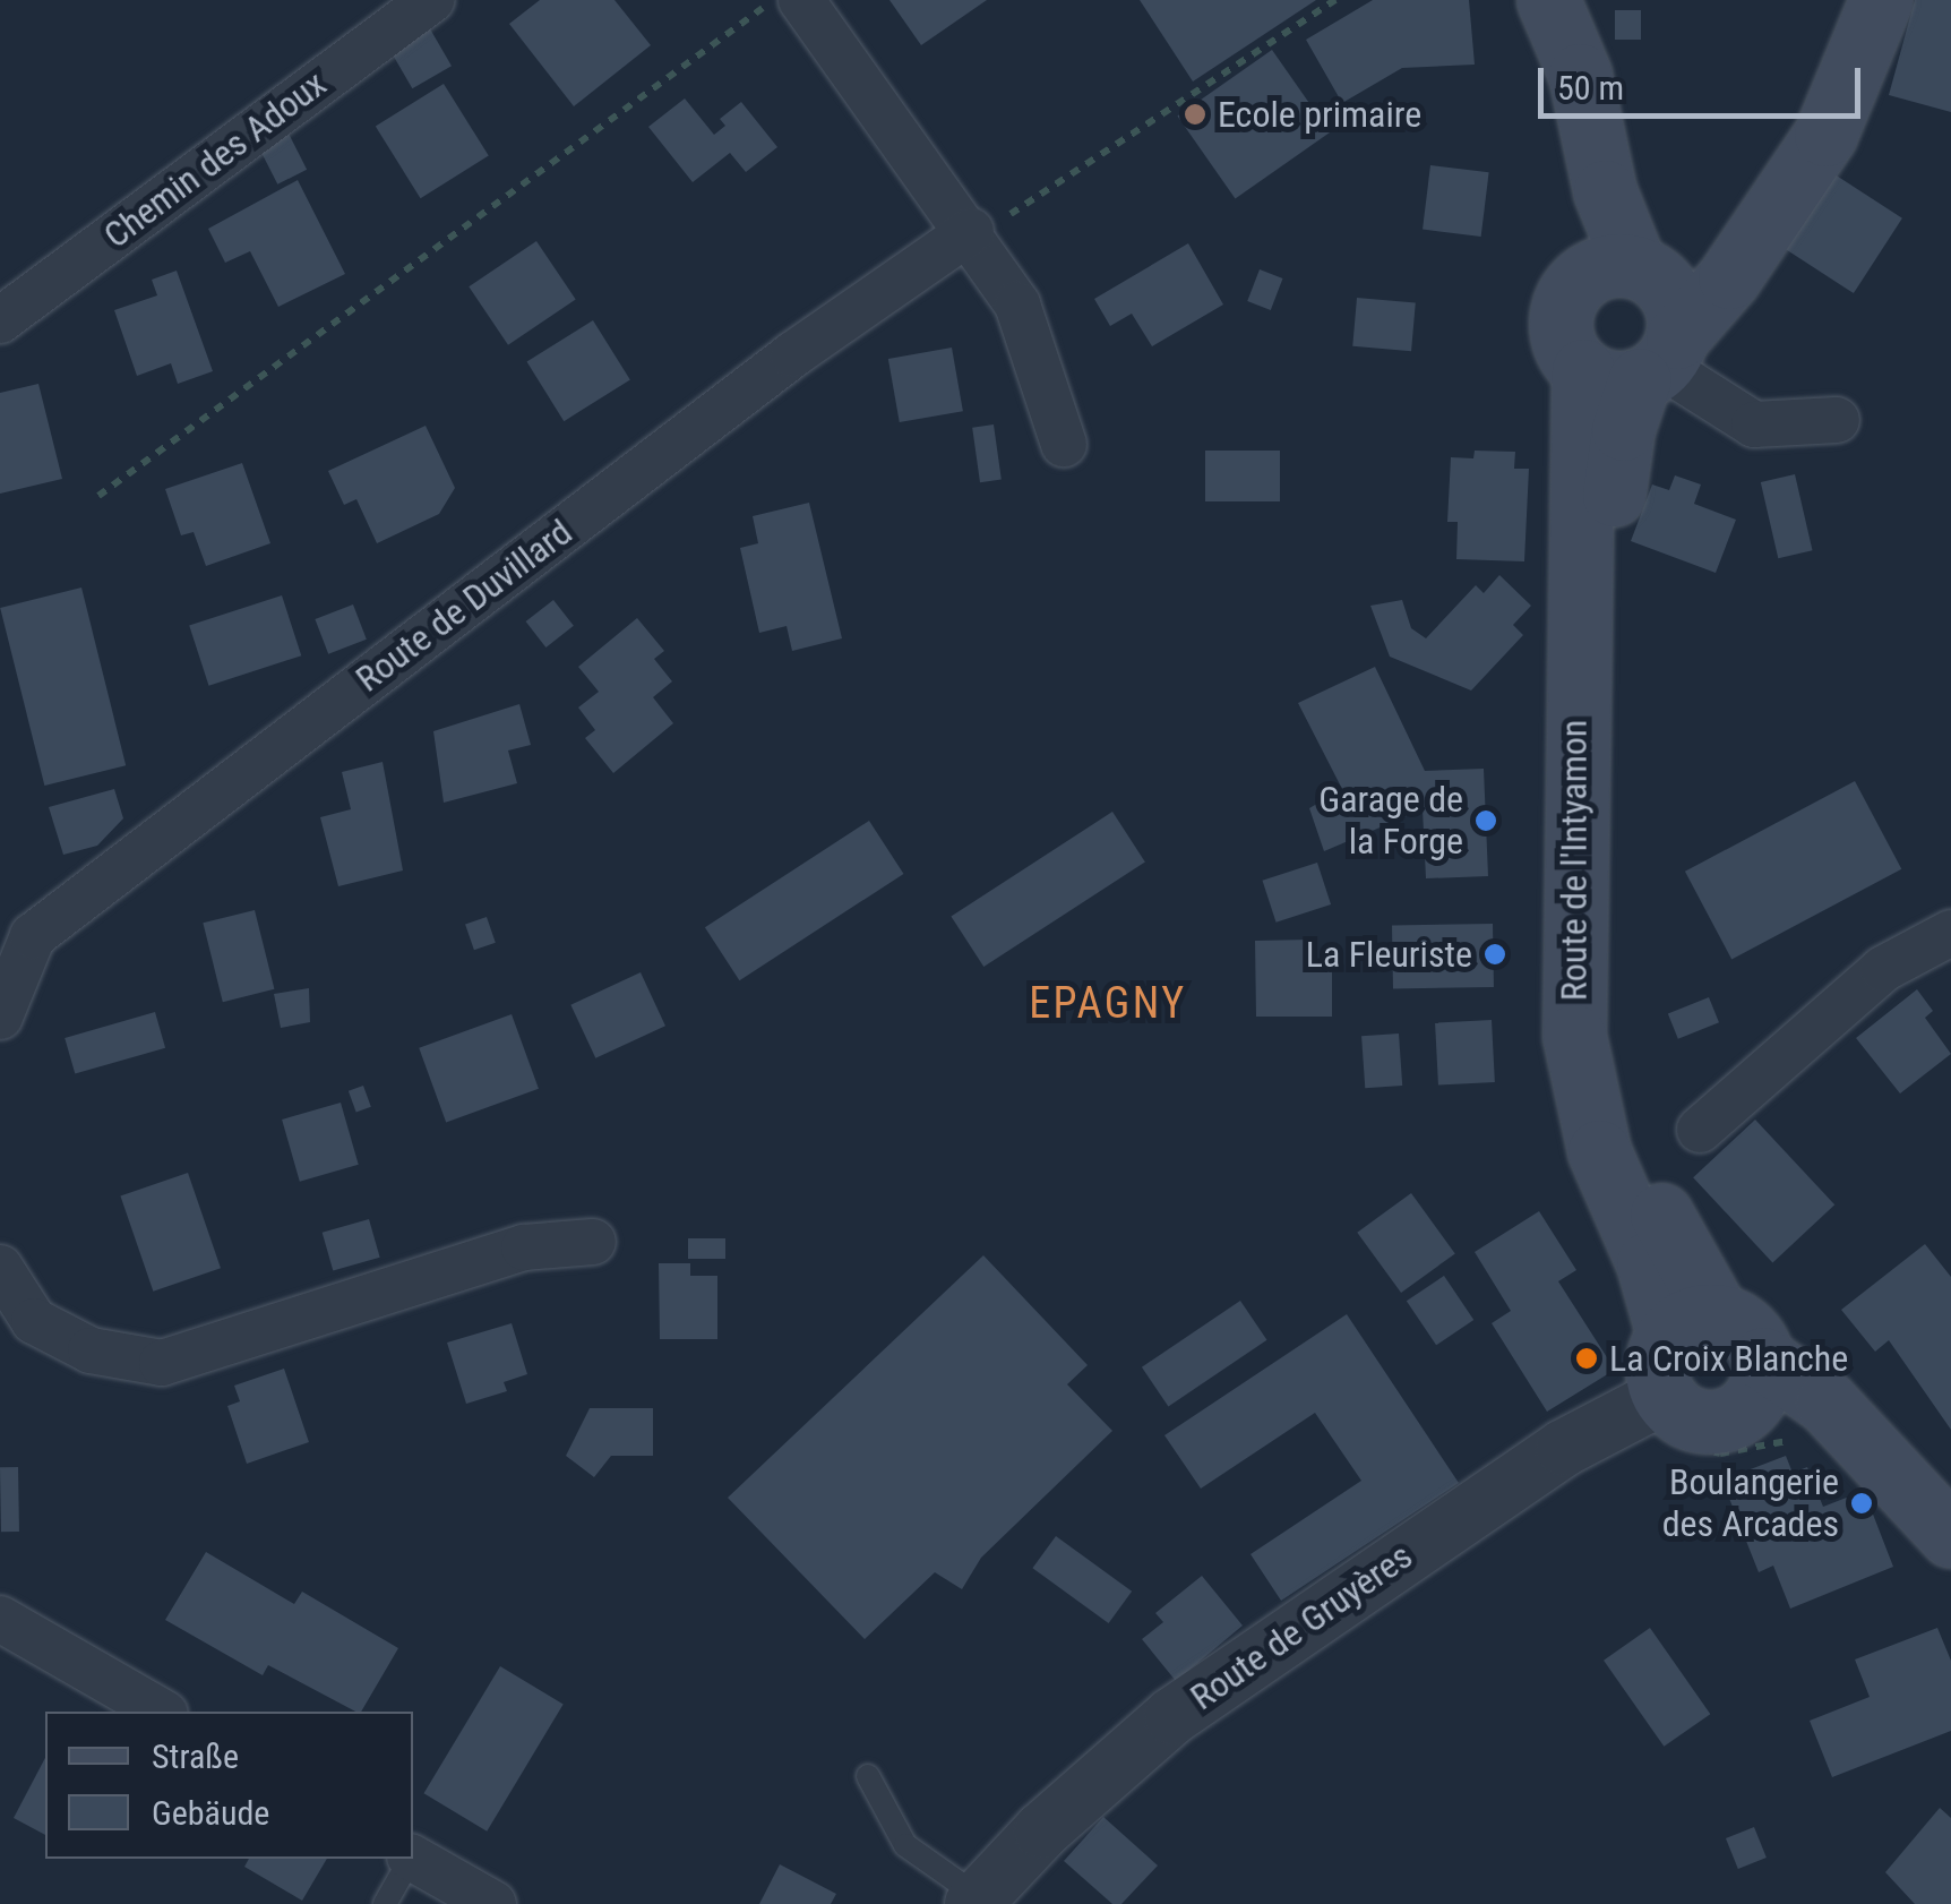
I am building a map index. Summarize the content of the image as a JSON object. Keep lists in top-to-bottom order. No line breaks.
{"streets":{"main road":["Route de l'Intyamon"],"street":["Chemin des Adoux","Route de Duvillard","Route de Gruyères"]},"crossings":[["Route de l'Intyamon","Route de Gruyères"]],"districts":["EPAGNY"],"places":["Ecole primaire","Garage de la Forge","La Fleuriste","La Croix Blanche","Boulangerie des Arcades"],"legend":["Straße","Gebäude"],"scale_bar":"50 m"}
